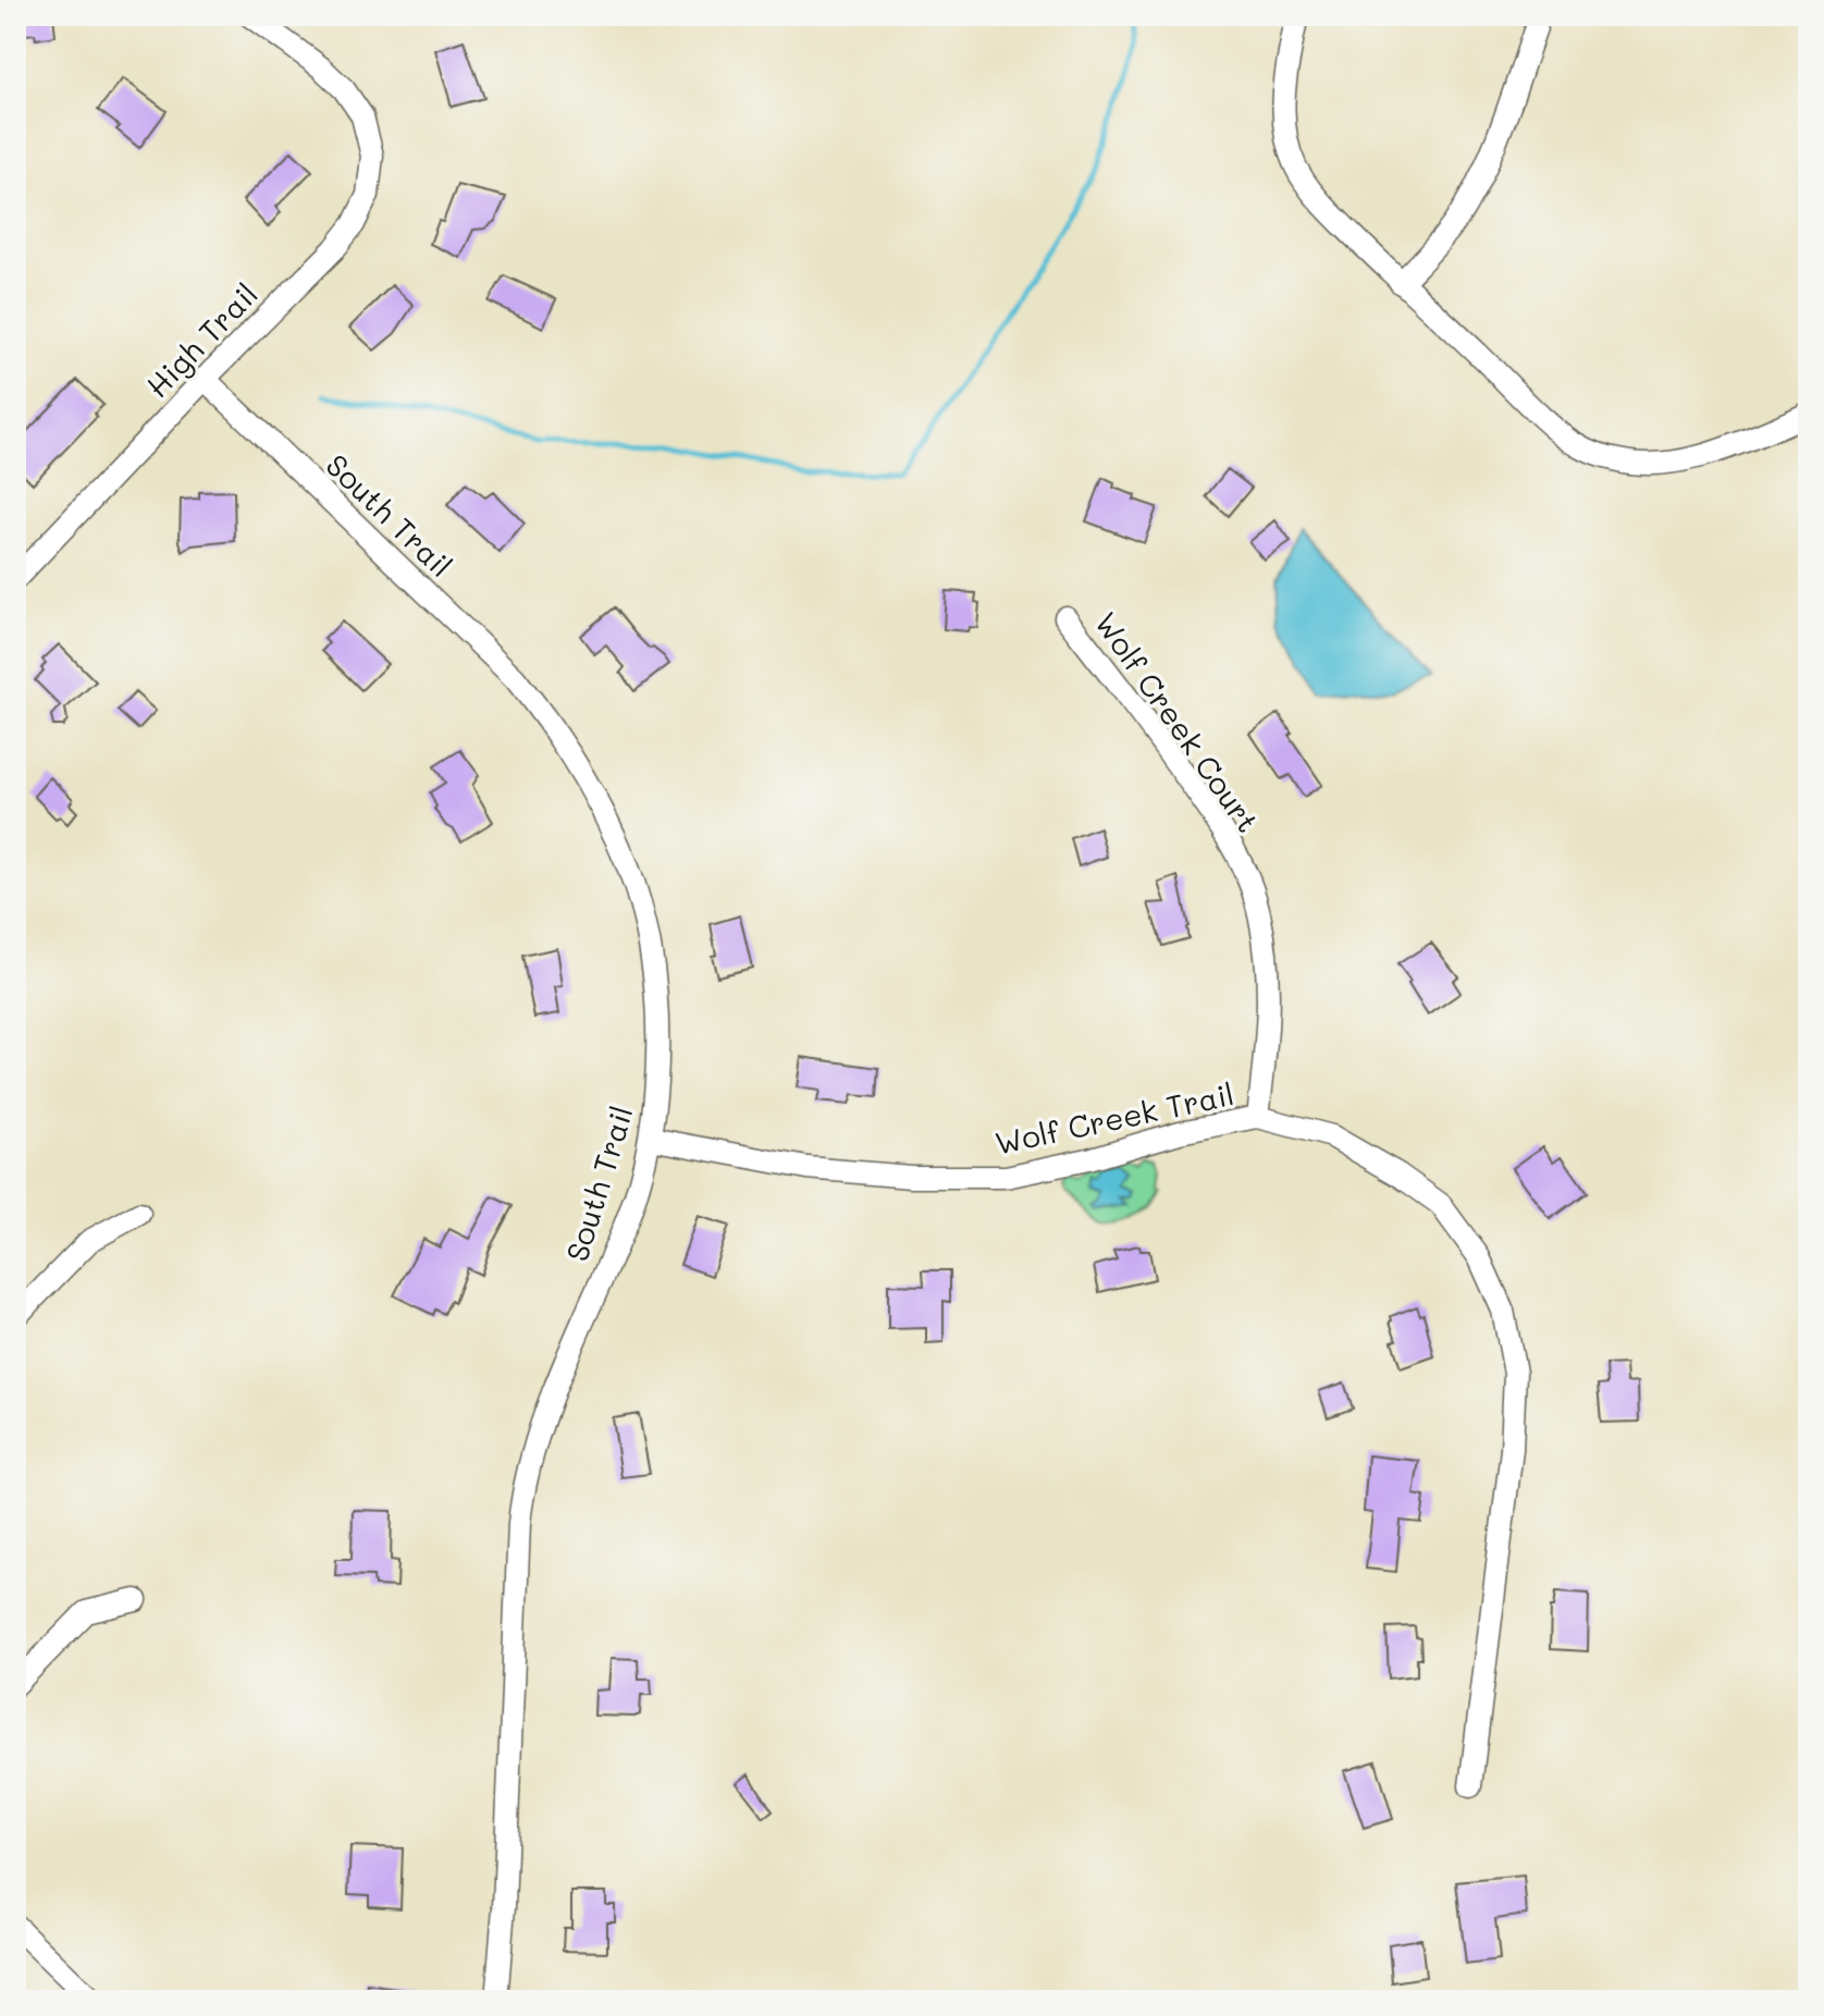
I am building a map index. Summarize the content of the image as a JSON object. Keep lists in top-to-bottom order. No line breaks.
{"streets":{"street":["High Trail","South Trail","Wolf Creek Court","Wolf Creek Trail"]},"crossings":[["High Trail","South Trail"],["South Trail","Wolf Creek Trail"],["Wolf Creek Court","Wolf Creek Trail"]]}
